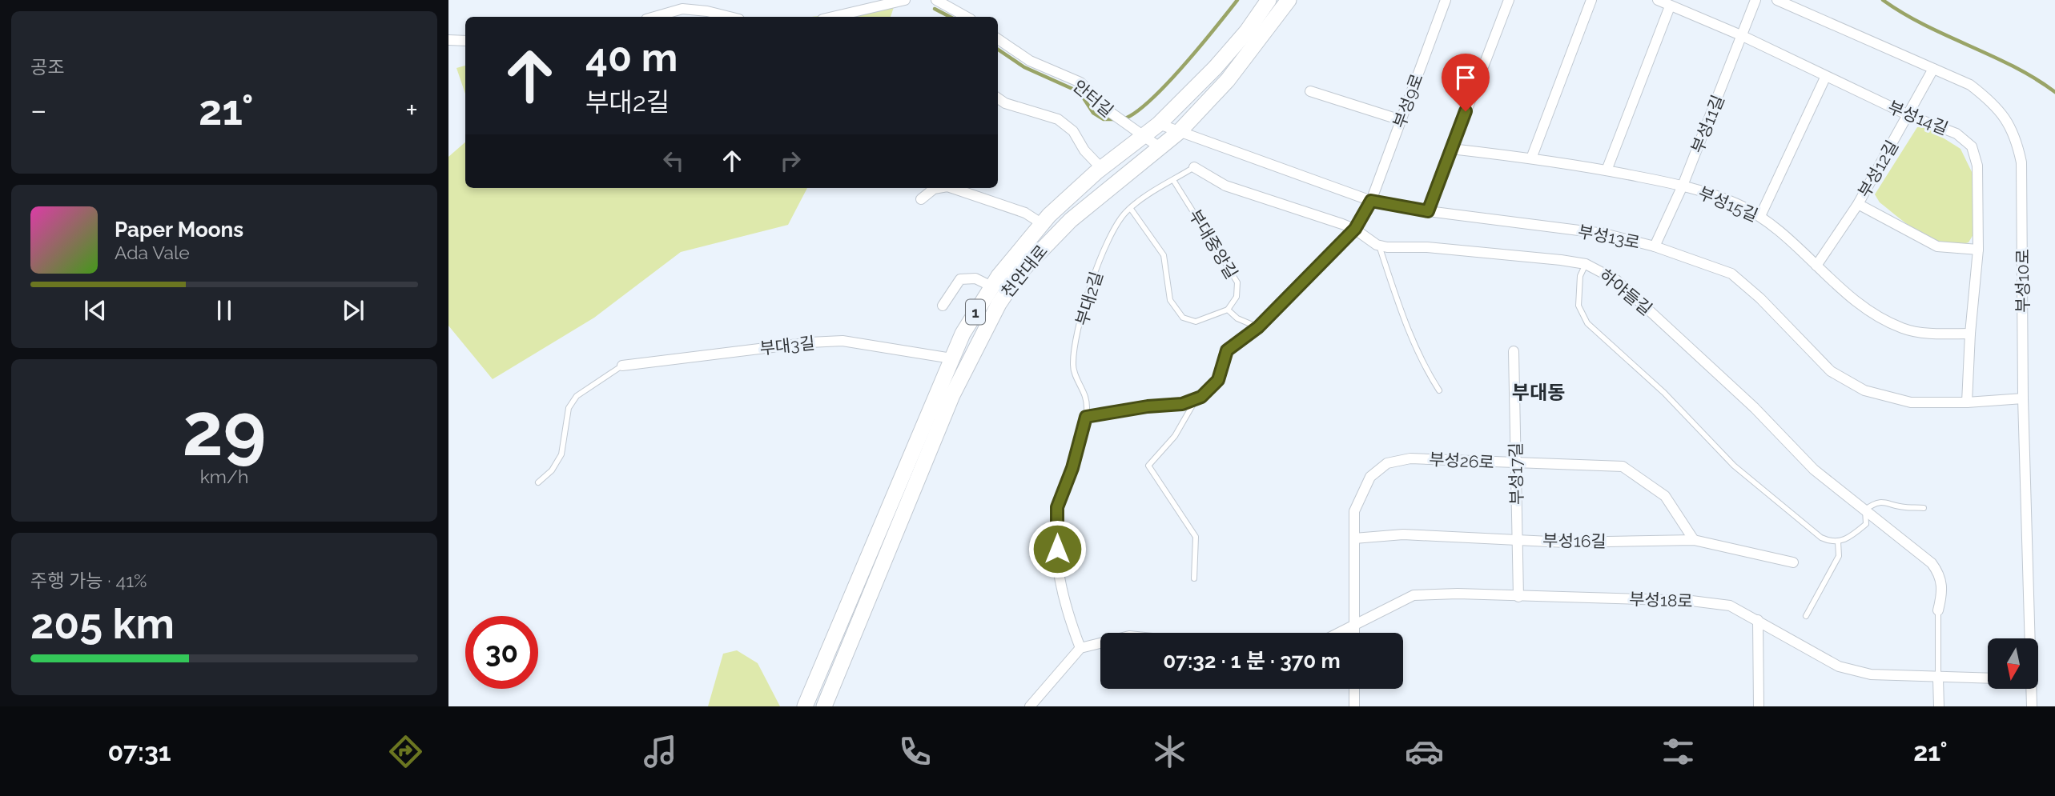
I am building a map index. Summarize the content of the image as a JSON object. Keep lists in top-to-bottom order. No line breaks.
{"streets":{"main road":["천안대로","1"],"street":["안터길","부성9로","부성14길","부성11길","부성12길","부성15길","부성13로","부성10로","하야들길","부대3길","부성26로","부성17길","부성16길","부성18로"],"lane":["부대중앙길","부대2길"]},"crossings":[["안터길","천안대로"],["부성9로","부성13로"],["부성14길","부성11길"],["부성14길","부성12길"],["부성14길","부성15길"],["부성14길","부성13로"],["부성11길","부성15길"],["부성11길","부성13로"],["부성12길","부성15길"],["부성12길","부성10로"],["부성13로","천안대로"],["부성13로","부성10로"],["부대중앙길","부대2길"],["천안대로","부대3길"],["부성26로","부성17길"],["부성26로","부성16길"],["부성26로","부성18로"],["부성17길","부성16길"],["부성17길","부성18로"]],"districts":["부대동"],"north":"bottom","page":{"tile":["공조",["29","km/h"],["주행 가능 · 41%","205 km"]],"turn":["40 m","부대2길"],"heat":["−","21°","+"],"song":["Paper Moons","Ada Vale"],"limit":"30","trip":"07:32 · 1 분 · 370 m","tabs":["07:31","21°"]}}
